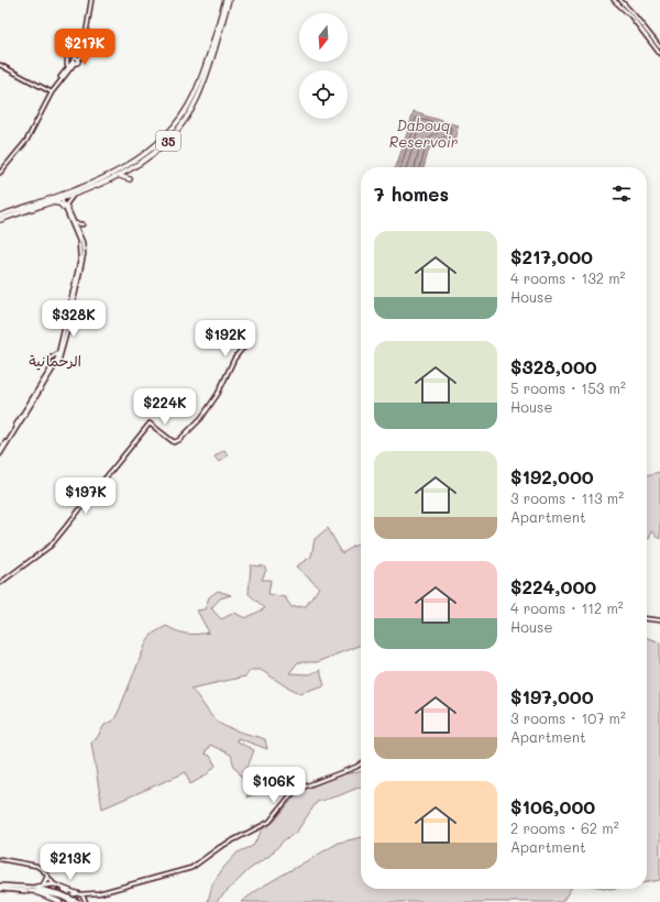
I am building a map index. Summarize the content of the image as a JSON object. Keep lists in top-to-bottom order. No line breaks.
{"streets":{"highway":["35"]},"districts":["الرحمانية"],"water":["Dabouq Reservoir"],"north":"bottom","page":{"price":["$217K","$328K","$192K","$224K","$197K","$106K","$213K"],"heading":"7 homes","list":[{"name":"$217,000","note":"4 rooms · 132 m² · House"},{"name":"$328,000","note":"5 rooms · 153 m² · House"},{"name":"$192,000","note":"3 rooms · 113 m² · Apartment"},{"name":"$224,000","note":"4 rooms · 112 m² · House"},{"name":"$197,000","note":"3 rooms · 107 m² · Apartment"},{"name":"$106,000","note":"2 rooms · 62 m² · Apartment"}]}}
